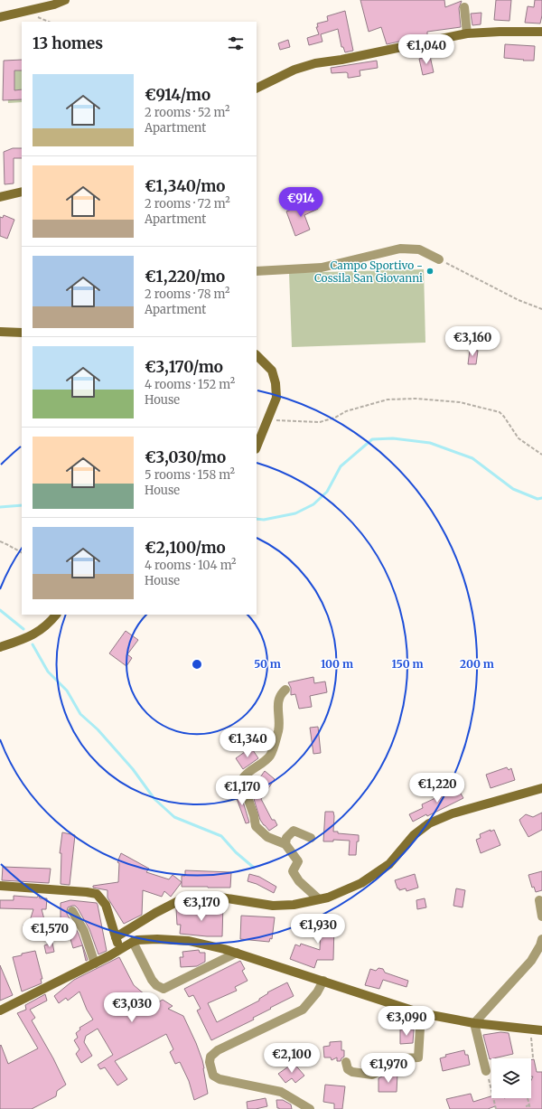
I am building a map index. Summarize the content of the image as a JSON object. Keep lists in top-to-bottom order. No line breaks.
{"places":["Campo Sportivo - Cossila San Giovanni"],"page":{"heading":"13 homes","price":["€1,040","€914","€3,160","€1,340","€1,220","€1,170","€3,170","€1,930","€1,570","€3,030","€3,090","€2,100","€1,970"],"list":[{"name":"€914/mo","note":"2 rooms · 52 m² · Apartment"},{"name":"€1,340/mo","note":"2 rooms · 72 m² · Apartment"},{"name":"€1,220/mo","note":"2 rooms · 78 m² · Apartment"},{"name":"€3,170/mo","note":"4 rooms · 152 m² · House"},{"name":"€3,030/mo","note":"5 rooms · 158 m² · House"},{"name":"€2,100/mo","note":"4 rooms · 104 m² · House"}]},"rings":["50 m","100 m","150 m","200 m"]}
